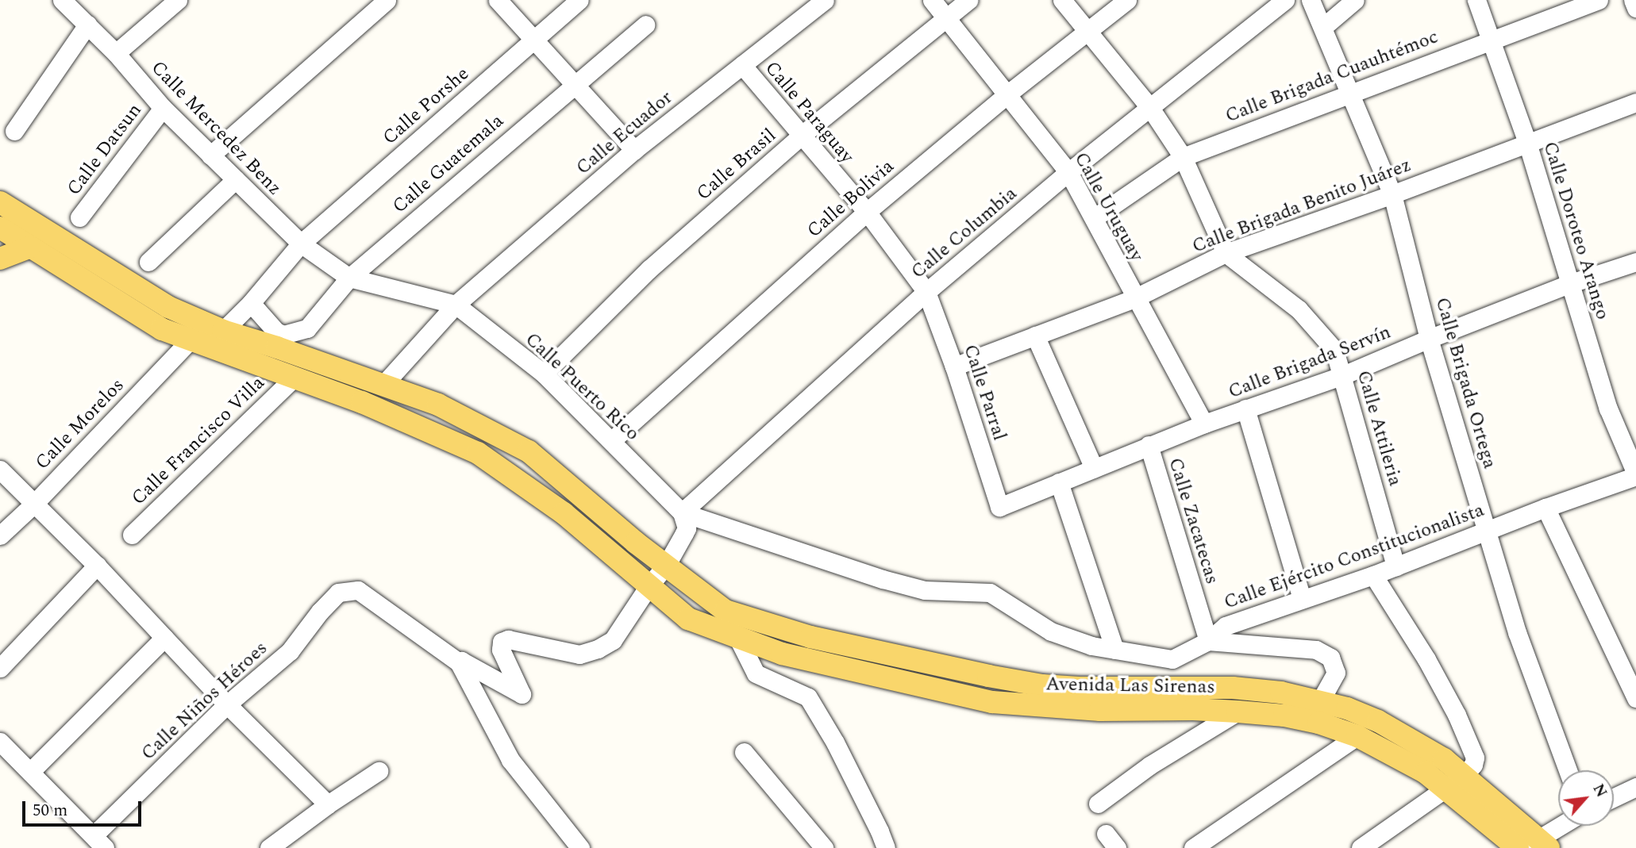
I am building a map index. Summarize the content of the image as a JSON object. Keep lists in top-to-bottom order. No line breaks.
{"streets":{"main road":["Avenida Las Sirenas"],"street":["Calle Brigada Cuauhtémoc","Calle Porshe","Calle Paraguay","Calle Mercedez Benz","Calle Ecuador","Calle Datsun","Calle Guatemala","Calle Brasil","Calle Bolivia","Calle Brigada Benito Juárez","Calle Uruguay","Calle Doroteo Arango","Calle Columbia","Calle Brigada Servín","Calle Brigada Ortega","Calle Puerto Rico","Calle Parral","Calle Morelos","Calle Attileria","Calle Francisco Villa","Calle Zacatecas","Calle Ejército Constitucionalista","Calle Niños Héroes"]},"crossings":[["Calle Brigada Cuauhtémoc","Calle Uruguay"],["Calle Brigada Cuauhtémoc","Calle Doroteo Arango"],["Calle Brigada Cuauhtémoc","Calle Brigada Ortega"],["Calle Brigada Cuauhtémoc","Calle Attileria"],["Calle Porshe","Calle Mercedez Benz"],["Calle Porshe","Avenida Las Sirenas"],["Calle Paraguay","Calle Ecuador"],["Calle Paraguay","Calle Brasil"],["Calle Paraguay","Calle Bolivia"],["Calle Paraguay","Calle Columbia"],["Calle Paraguay","Calle Parral"],["Calle Mercedez Benz","Calle Datsun"],["Calle Mercedez Benz","Calle Guatemala"],["Calle Mercedez Benz","Calle Puerto Rico"],["Calle Ecuador","Calle Puerto Rico"],["Calle Ecuador","Avenida Las Sirenas"],["Calle Guatemala","Calle Puerto Rico"],["Calle Guatemala","Avenida Las Sirenas"],["Calle Brasil","Calle Uruguay"],["Calle Brasil","Calle Puerto Rico"],["Calle Bolivia","Calle Uruguay"],["Calle Bolivia","Calle Puerto Rico"],["Calle Bolivia","Calle Attileria"],["Calle Brigada Benito Juárez","Calle Uruguay"],["Calle Brigada Benito Juárez","Calle Doroteo Arango"],["Calle Brigada Benito Juárez","Calle Brigada Ortega"],["Calle Brigada Benito Juárez","Calle Parral"],["Calle Brigada Benito Juárez","Calle Attileria"],["Calle Uruguay","Calle Columbia"],["Calle Uruguay","Calle Brigada Servín"],["Calle Doroteo Arango","Calle Brigada Servín"],["Calle Doroteo Arango","Calle Ejército Constitucionalista"],["Calle Columbia","Calle Puerto Rico"],["Calle Columbia","Calle Parral"],["Calle Columbia","Calle Attileria"],["Calle Columbia","Calle Ejército Constitucionalista"],["Calle Brigada Servín","Calle Brigada Ortega"],["Calle Brigada Servín","Calle Parral"],["Calle Brigada Servín","Calle Attileria"],["Calle Brigada Servín","Calle Zacatecas"],["Calle Brigada Ortega","Calle Ejército Constitucionalista"],["Calle Puerto Rico","Calle Ejército Constitucionalista"],["Calle Morelos","Avenida Las Sirenas"],["Calle Attileria","Calle Ejército Constitucionalista"],["Calle Francisco Villa","Avenida Las Sirenas"],["Calle Zacatecas","Calle Ejército Constitucionalista"]],"scale_bar":"50 m","north":"top right"}
